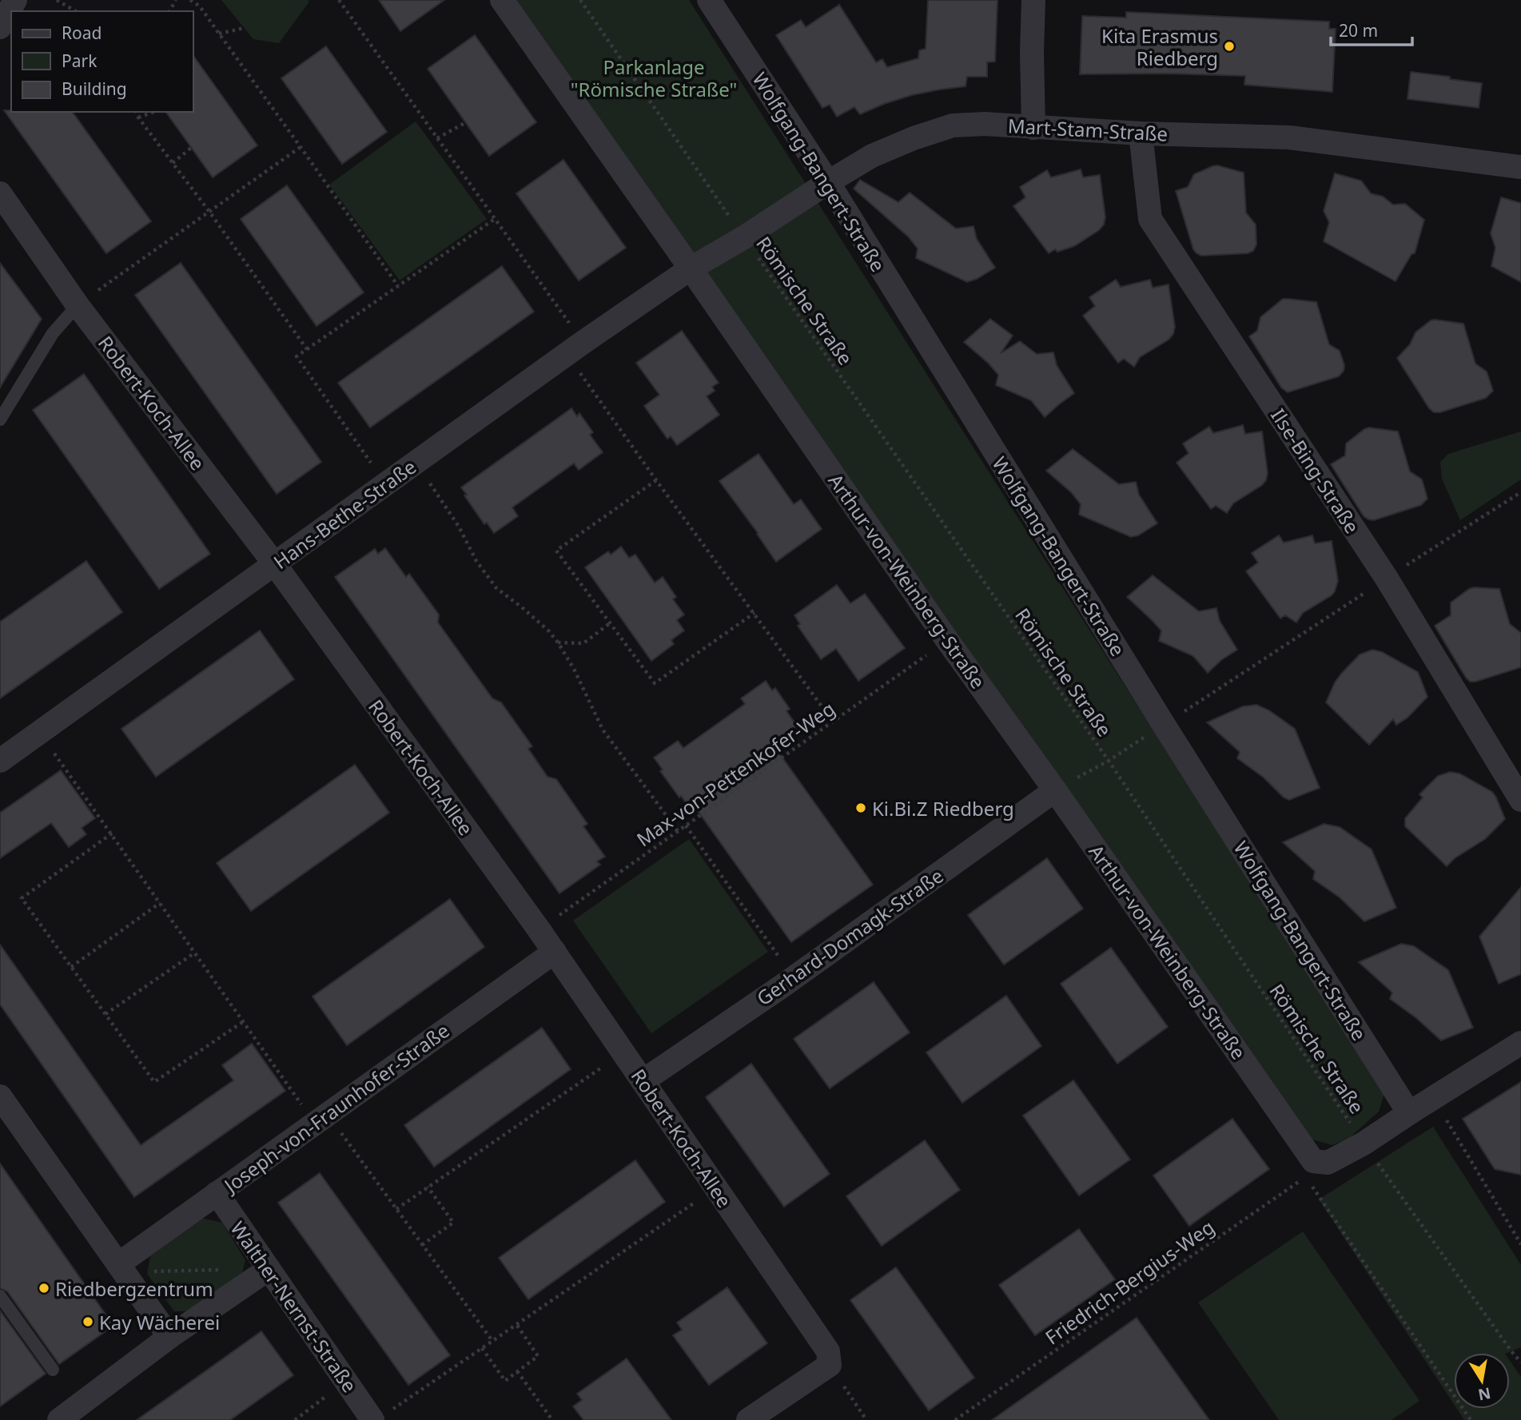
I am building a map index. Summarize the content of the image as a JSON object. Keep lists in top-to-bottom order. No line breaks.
{"streets":{"street":["Mart-Stam-Straße","Wolfgang-Bangert-Straße","Robert-Koch-Allee","Ilse-Bing-Straße","Hans-Bethe-Straße","Arthur-von-Weinberg-Straße","Gerhard-Domagk-Straße","Joseph-von-Fraunhofer-Straße","Walther-Nernst-Straße"],"path":["Römische Straße","Max-von-Pettenkofer-Weg","Friedrich-Bergius-Weg"]},"crossings":[["Mart-Stam-Straße","Wolfgang-Bangert-Straße"],["Mart-Stam-Straße","Römische Straße"],["Mart-Stam-Straße","Ilse-Bing-Straße"],["Mart-Stam-Straße","Hans-Bethe-Straße"],["Mart-Stam-Straße","Arthur-von-Weinberg-Straße"],["Robert-Koch-Allee","Hans-Bethe-Straße"],["Robert-Koch-Allee","Max-von-Pettenkofer-Weg"],["Robert-Koch-Allee","Gerhard-Domagk-Straße"],["Robert-Koch-Allee","Joseph-von-Fraunhofer-Straße"],["Hans-Bethe-Straße","Arthur-von-Weinberg-Straße"],["Arthur-von-Weinberg-Straße","Max-von-Pettenkofer-Weg"],["Arthur-von-Weinberg-Straße","Gerhard-Domagk-Straße"],["Arthur-von-Weinberg-Straße","Friedrich-Bergius-Weg"],["Joseph-von-Fraunhofer-Straße","Walther-Nernst-Straße"]],"parks":["Parkanlage \"Römische Straße\""],"places":["Kita Erasmus Riedberg","Ki.Bi.Z Riedberg","Riedbergzentrum","Kay Wächerei"],"legend":["Road","Park","Building"],"scale_bar":"20 m","north":"bottom"}
